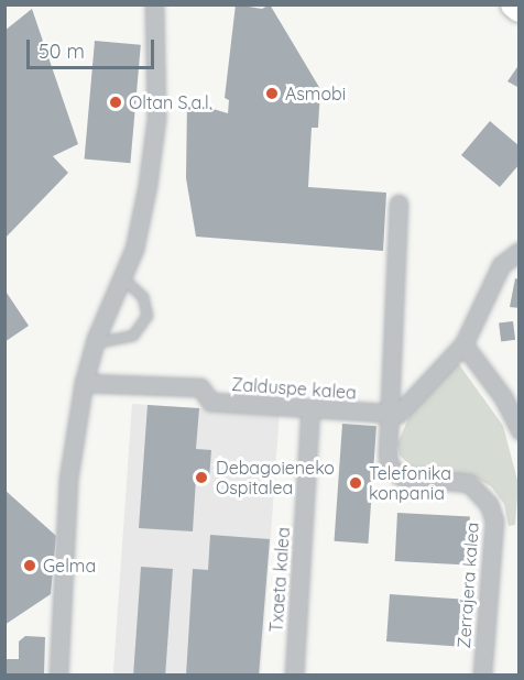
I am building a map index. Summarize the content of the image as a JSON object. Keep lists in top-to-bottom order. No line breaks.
{"streets":{"street":["Zalduspe kalea","Txaeta kalea","Zerrajera kalea"]},"crossings":[["Zalduspe kalea","Txaeta kalea"],["Zalduspe kalea","Zerrajera kalea"]],"places":["Asmobi","Oltan S.a.l.","Debagoieneko Ospitalea","Telefonika konpania","Gelma"],"scale_bar":"50 m"}
